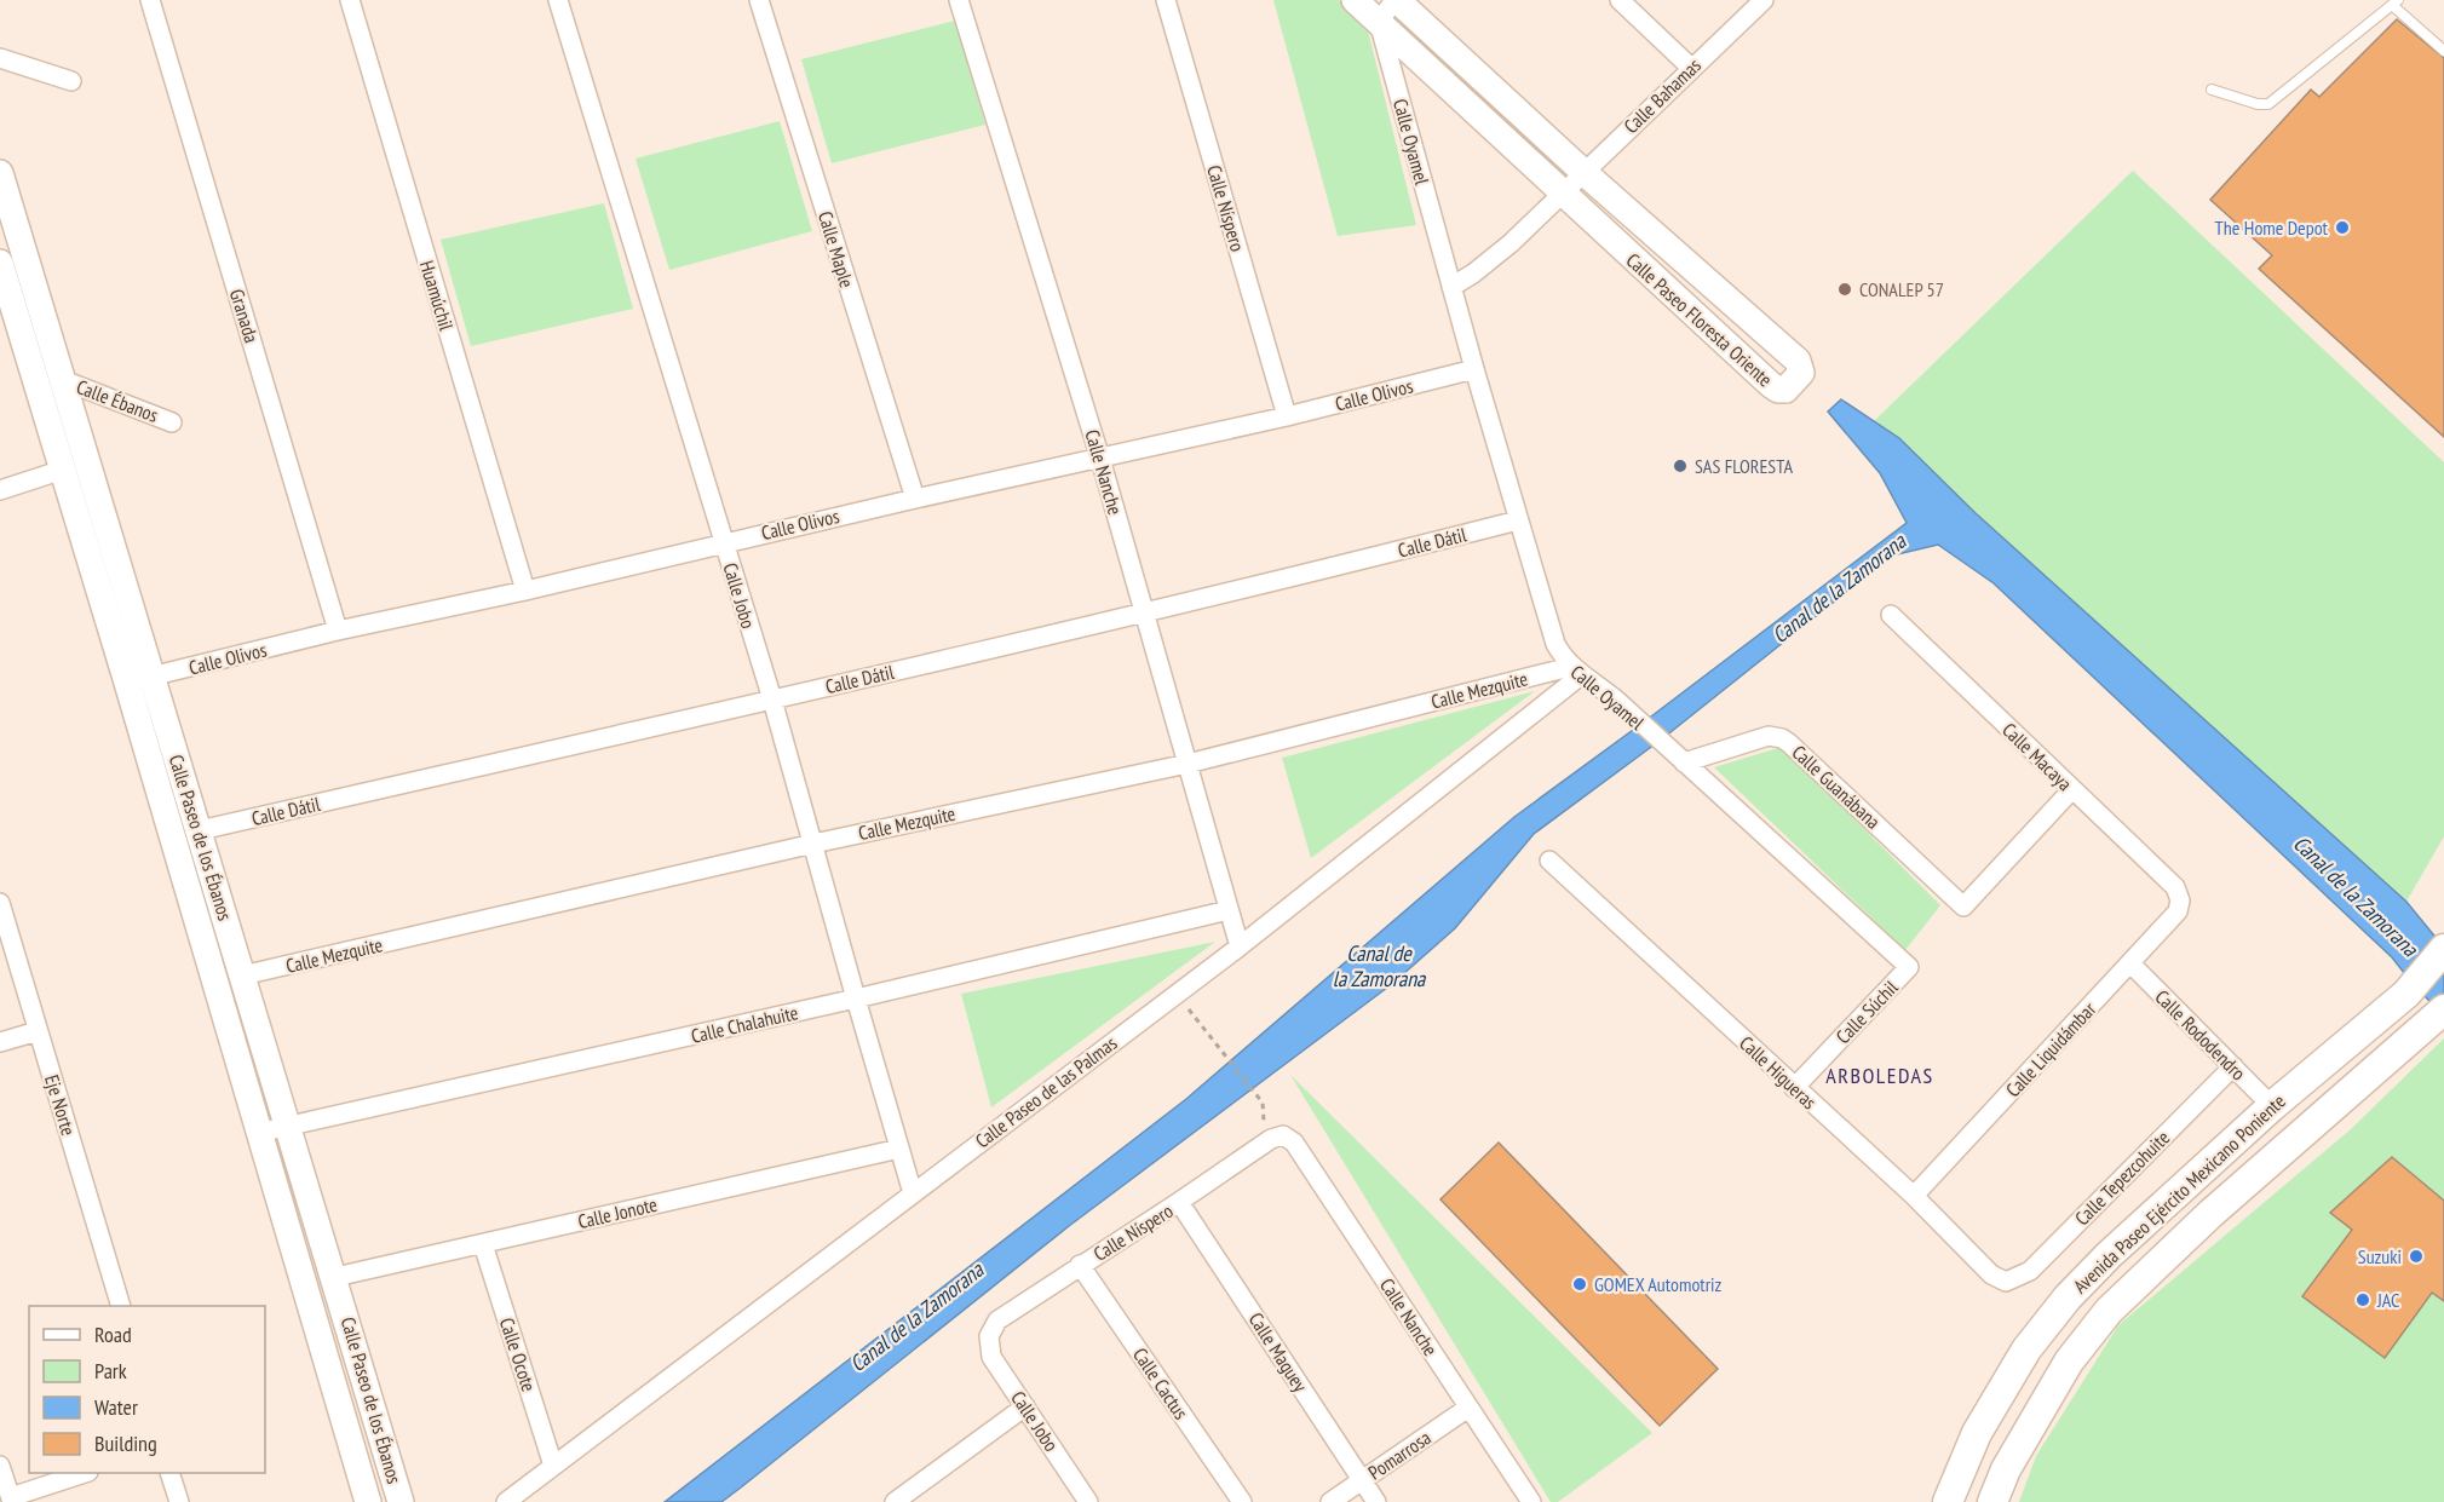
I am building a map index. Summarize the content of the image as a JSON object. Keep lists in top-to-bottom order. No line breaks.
{"streets":{"main road":["Calle Paseo Floresta Oriente","Calle Paseo de los Ébanos","Avenida Paseo Ejército Mexicano Poniente"],"street":["Calle Bahamas","Calle Oyamel","Calle Níspero","Calle Maple","Huamúchil","Granada","Calle Olivos","Calle Ébanos","Calle Nanche","Calle Dátil","Calle Jobo","Calle Mezquite","Calle Macaya","Calle Guanábana","Calle Súchil","Calle Chalahuite","Calle Rododendro","Calle Liquidámbar","Calle Higueras","Calle Paseo de las Palmas","Eje Norte","Calle Tepezcohuite","Calle Jonote","Calle Maguey","Calle Ocote","Calle Cactus","Pomarrosa"]},"crossings":[["Calle Bahamas","Calle Paseo Floresta Oriente"],["Calle Oyamel","Calle Paseo Floresta Oriente"],["Calle Oyamel","Calle Olivos"],["Calle Oyamel","Calle Dátil"],["Calle Oyamel","Calle Mezquite"],["Calle Oyamel","Calle Guanábana"],["Calle Oyamel","Calle Súchil"],["Calle Oyamel","Calle Paseo de las Palmas"],["Calle Níspero","Calle Olivos"],["Calle Níspero","Calle Nanche"],["Calle Níspero","Calle Jobo"],["Calle Níspero","Calle Maguey"],["Calle Níspero","Calle Cactus"],["Calle Maple","Calle Olivos"],["Huamúchil","Calle Olivos"],["Granada","Calle Olivos"],["Calle Olivos","Calle Nanche"],["Calle Olivos","Calle Jobo"],["Calle Olivos","Calle Paseo de los Ébanos"],["Calle Ébanos","Calle Paseo de los Ébanos"],["Calle Nanche","Calle Dátil"],["Calle Nanche","Calle Mezquite"],["Calle Nanche","Calle Chalahuite"],["Calle Nanche","Calle Paseo de las Palmas"],["Calle Nanche","Pomarrosa"],["Calle Dátil","Calle Jobo"],["Calle Dátil","Calle Paseo de los Ébanos"],["Calle Jobo","Calle Mezquite"],["Calle Jobo","Calle Chalahuite"],["Calle Jobo","Calle Paseo de las Palmas"],["Calle Jobo","Calle Jonote"],["Calle Mezquite","Calle Paseo de los Ébanos"],["Calle Mezquite","Calle Paseo de las Palmas"],["Calle Macaya","Calle Guanábana"],["Calle Macaya","Calle Liquidámbar"],["Calle Paseo de los Ébanos","Calle Chalahuite"],["Calle Paseo de los Ébanos","Calle Jonote"],["Calle Súchil","Calle Higueras"],["Calle Rododendro","Calle Liquidámbar"],["Calle Rododendro","Calle Tepezcohuite"],["Calle Rododendro","Avenida Paseo Ejército Mexicano Poniente"],["Calle Liquidámbar","Calle Higueras"],["Calle Higueras","Calle Tepezcohuite"],["Calle Paseo de las Palmas","Calle Ocote"],["Calle Jonote","Calle Ocote"],["Calle Maguey","Pomarrosa"]],"districts":["ARBOLEDAS"],"water":["Canal de la Zamorana"],"places":["The Home Depot","CONALEP 57","SAS FLORESTA","Suzuki","GOMEX Automotriz","JAC"],"legend":["Road","Park","Water","Building"]}
